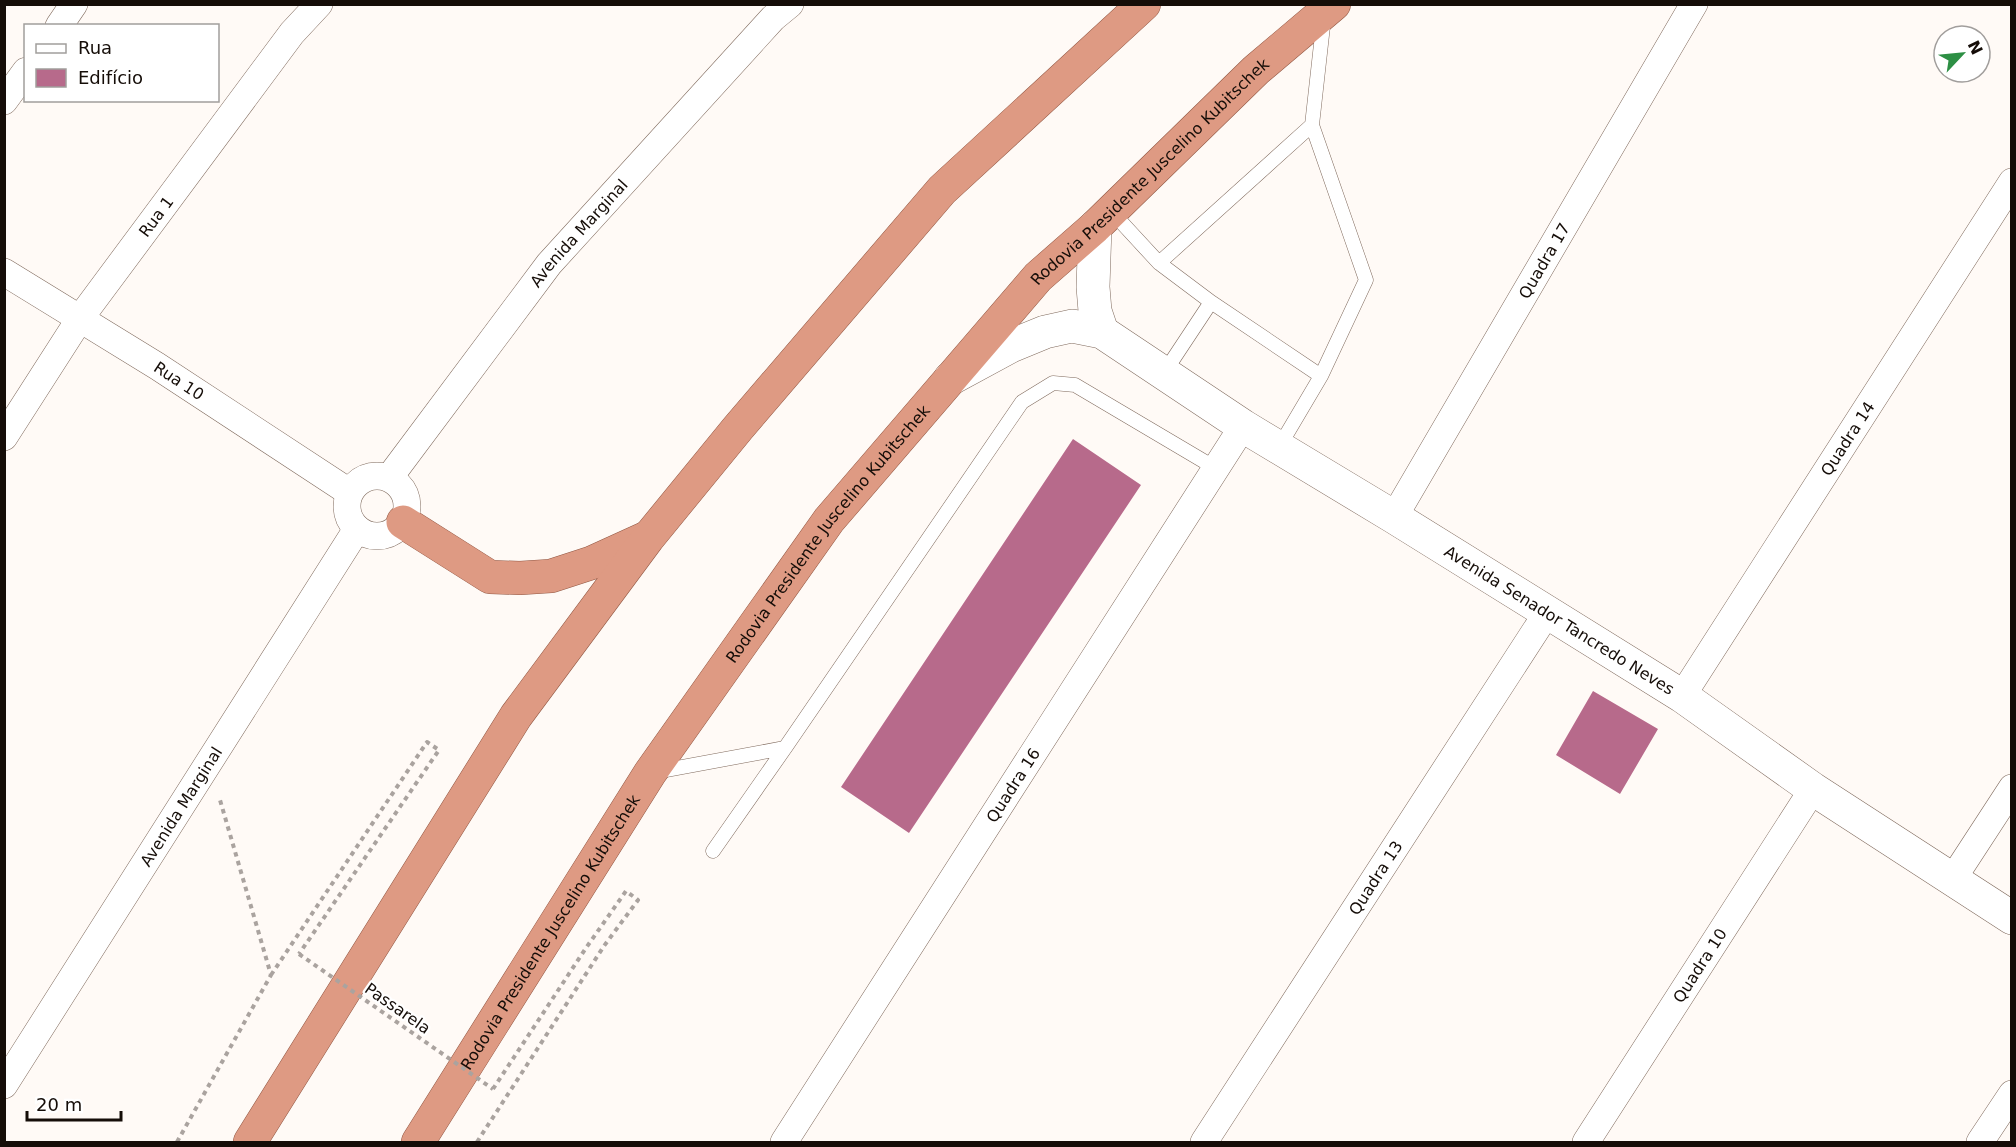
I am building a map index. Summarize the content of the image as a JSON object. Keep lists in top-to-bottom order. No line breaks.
{"streets":{"highway":["Rodovia Presidente Juscelino Kubitschek"],"street":["Rua 1","Avenida Marginal","Quadra 17","Rua 10","Quadra 14","Avenida Senador Tancredo Neves","Quadra 16","Quadra 13","Quadra 10"],"path":["Passarela"]},"crossings":[["Rua 1","Rua 10"],["Avenida Marginal","Rua 10"],["Quadra 17","Avenida Senador Tancredo Neves"],["Quadra 14","Avenida Senador Tancredo Neves"],["Avenida Senador Tancredo Neves","Quadra 16"],["Avenida Senador Tancredo Neves","Quadra 13"],["Avenida Senador Tancredo Neves","Quadra 10"]],"legend":["Rua","Edifício"],"scale_bar":"20 m","north":"top right"}
